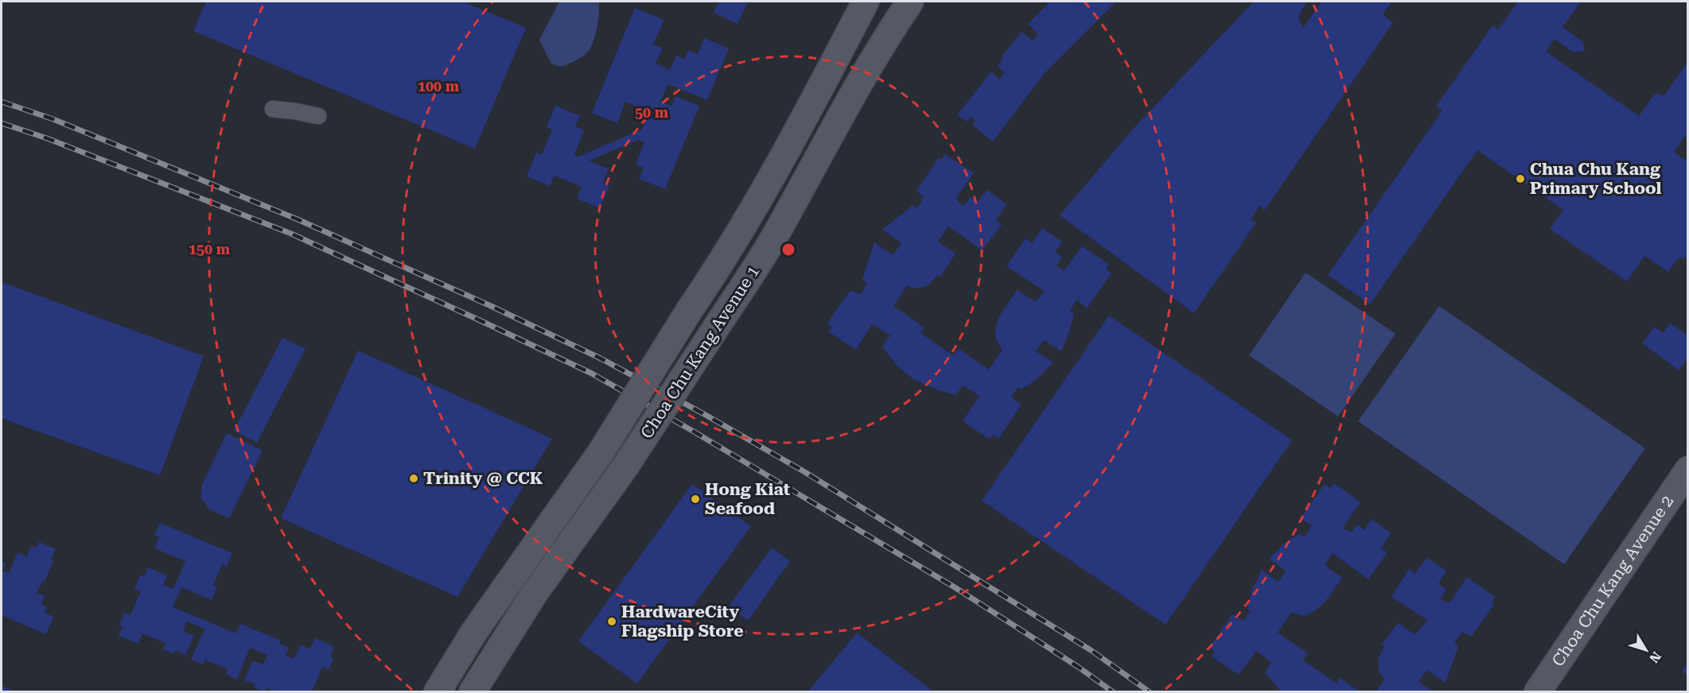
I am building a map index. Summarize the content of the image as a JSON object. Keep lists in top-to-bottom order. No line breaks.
{"streets":{"street":["Choa Chu Kang Avenue 1","Choa Chu Kang Avenue 2"]},"places":["Chua Chu Kang Primary School","Trinity @ CCK","Hong Kiat Seafood","HardwareCity Flagship Store"],"north":"bottom right","rings":["100 m","50 m","150 m"]}
